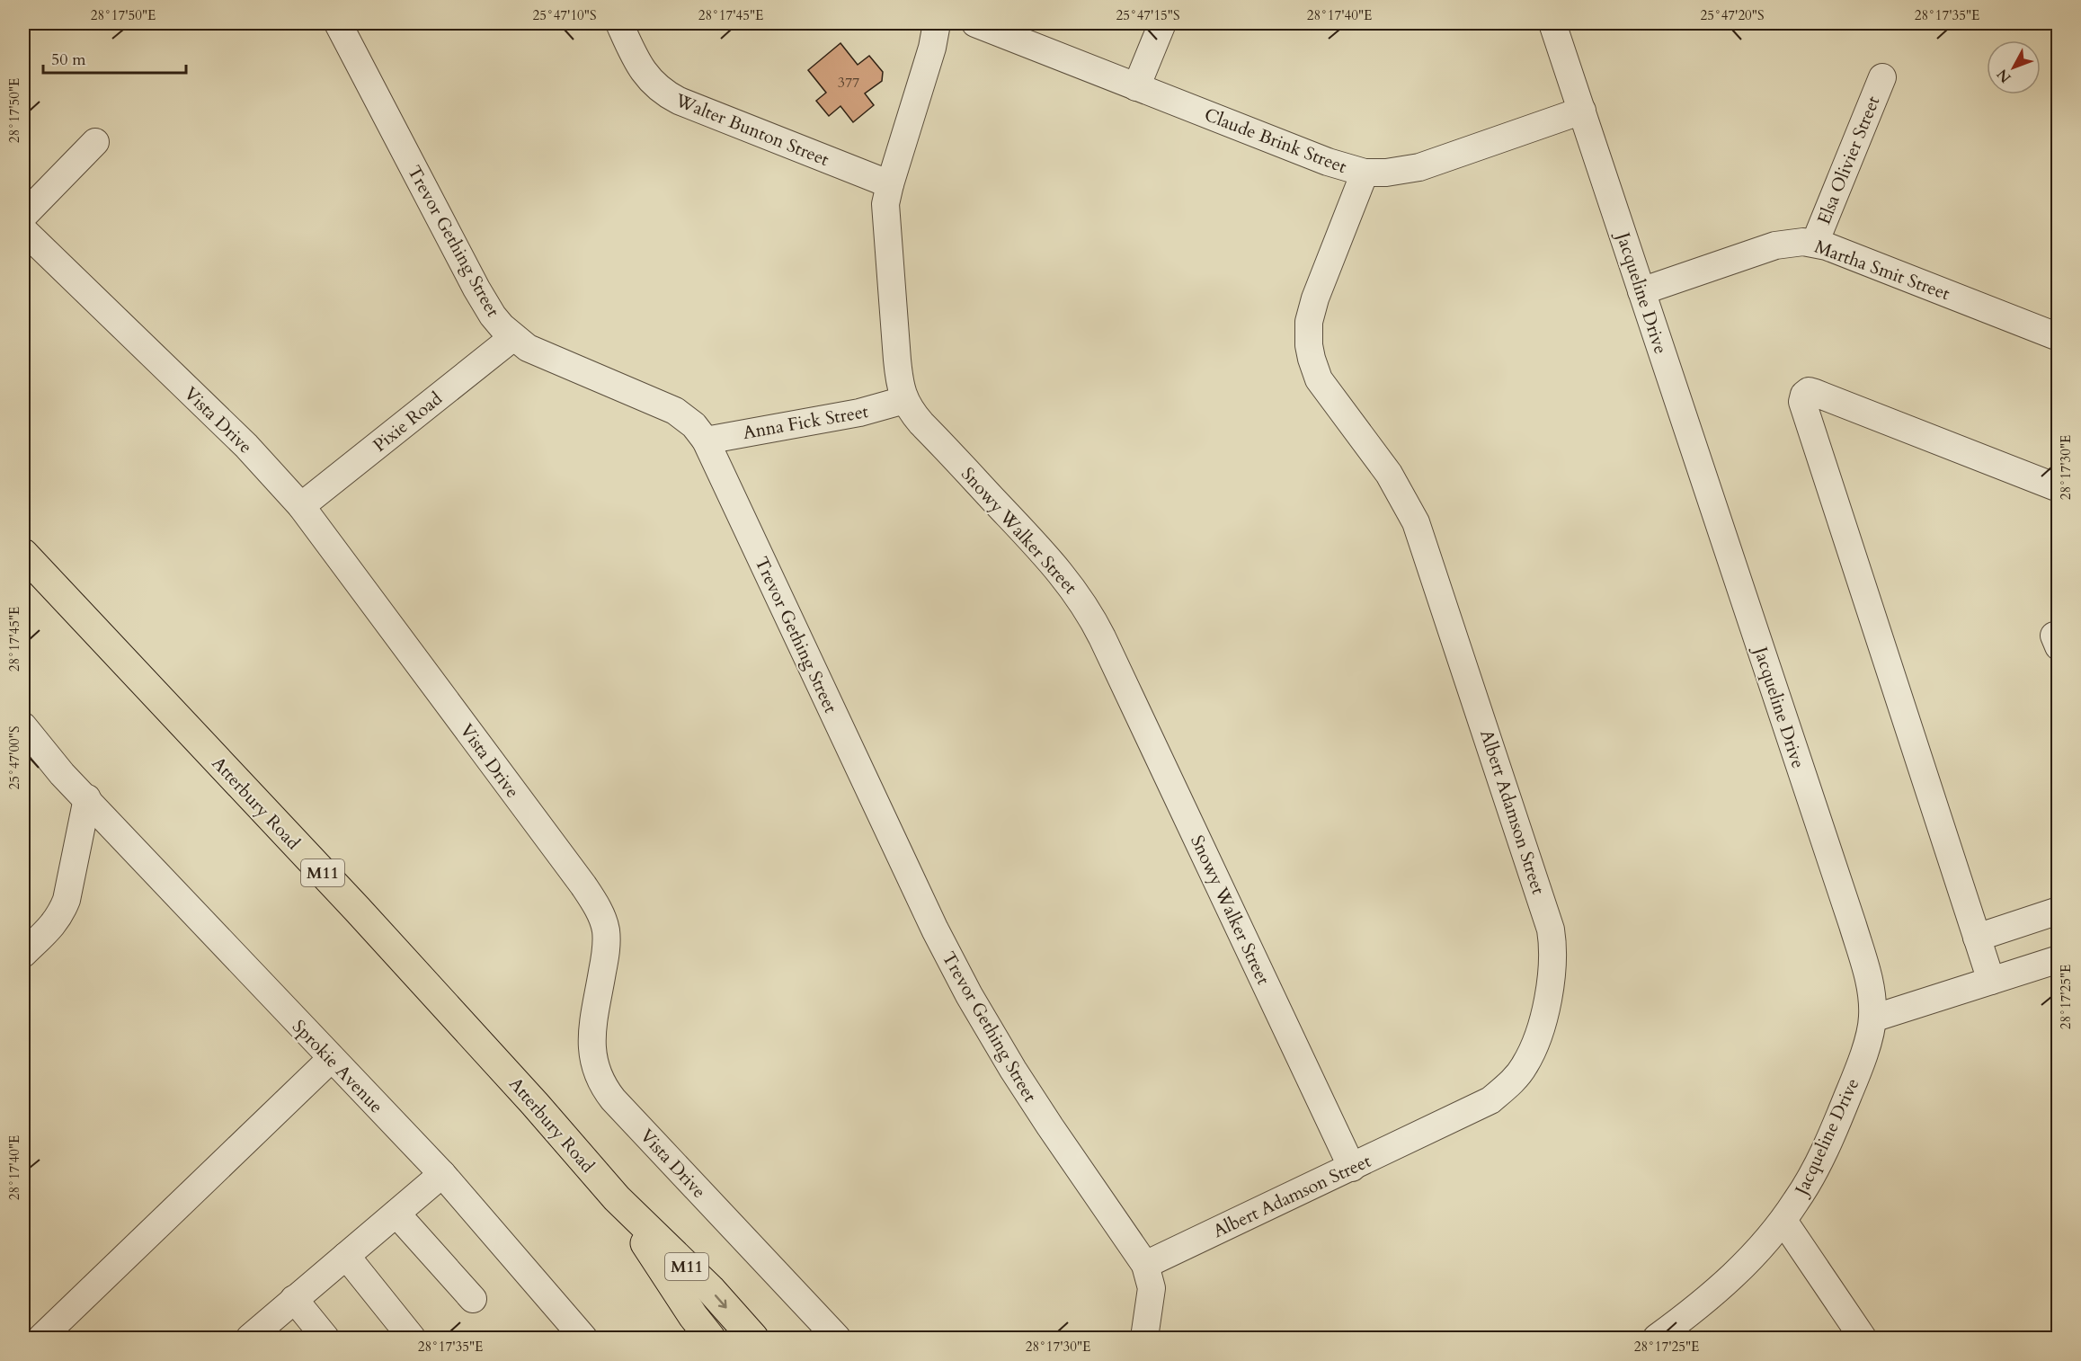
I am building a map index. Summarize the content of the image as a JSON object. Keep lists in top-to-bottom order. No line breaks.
{"streets":{"main road":["Atterbury Road","M11"],"street":["Walter Bunton Street","Claude Brink Street","Elsa Olivier Street","Trevor Gething Street","Martha Smit Street","Jacqueline Drive","Vista Drive","Pixie Road","Anna Fick Street","Snowy Walker Street","Albert Adamson Street","Sprokie Avenue"]},"crossings":[["Walter Bunton Street","Snowy Walker Street"],["Claude Brink Street","Jacqueline Drive"],["Claude Brink Street","Albert Adamson Street"],["Elsa Olivier Street","Martha Smit Street"],["Trevor Gething Street","Pixie Road"],["Trevor Gething Street","Anna Fick Street"],["Trevor Gething Street","Albert Adamson Street"],["Martha Smit Street","Jacqueline Drive"],["Vista Drive","Pixie Road"],["Anna Fick Street","Snowy Walker Street"],["Snowy Walker Street","Albert Adamson Street"]],"house_numbers":["377"],"scale_bar":"50 m","north":"bottom left","coordinates":["28°17'50\"E","25°47'10\"S","28°17'45\"E","25°47'15\"S","28°17'40\"E","25°47'20\"S","28°17'35\"E","28°17'30\"E","25°47'00\"S","28°17'25\"E"]}
